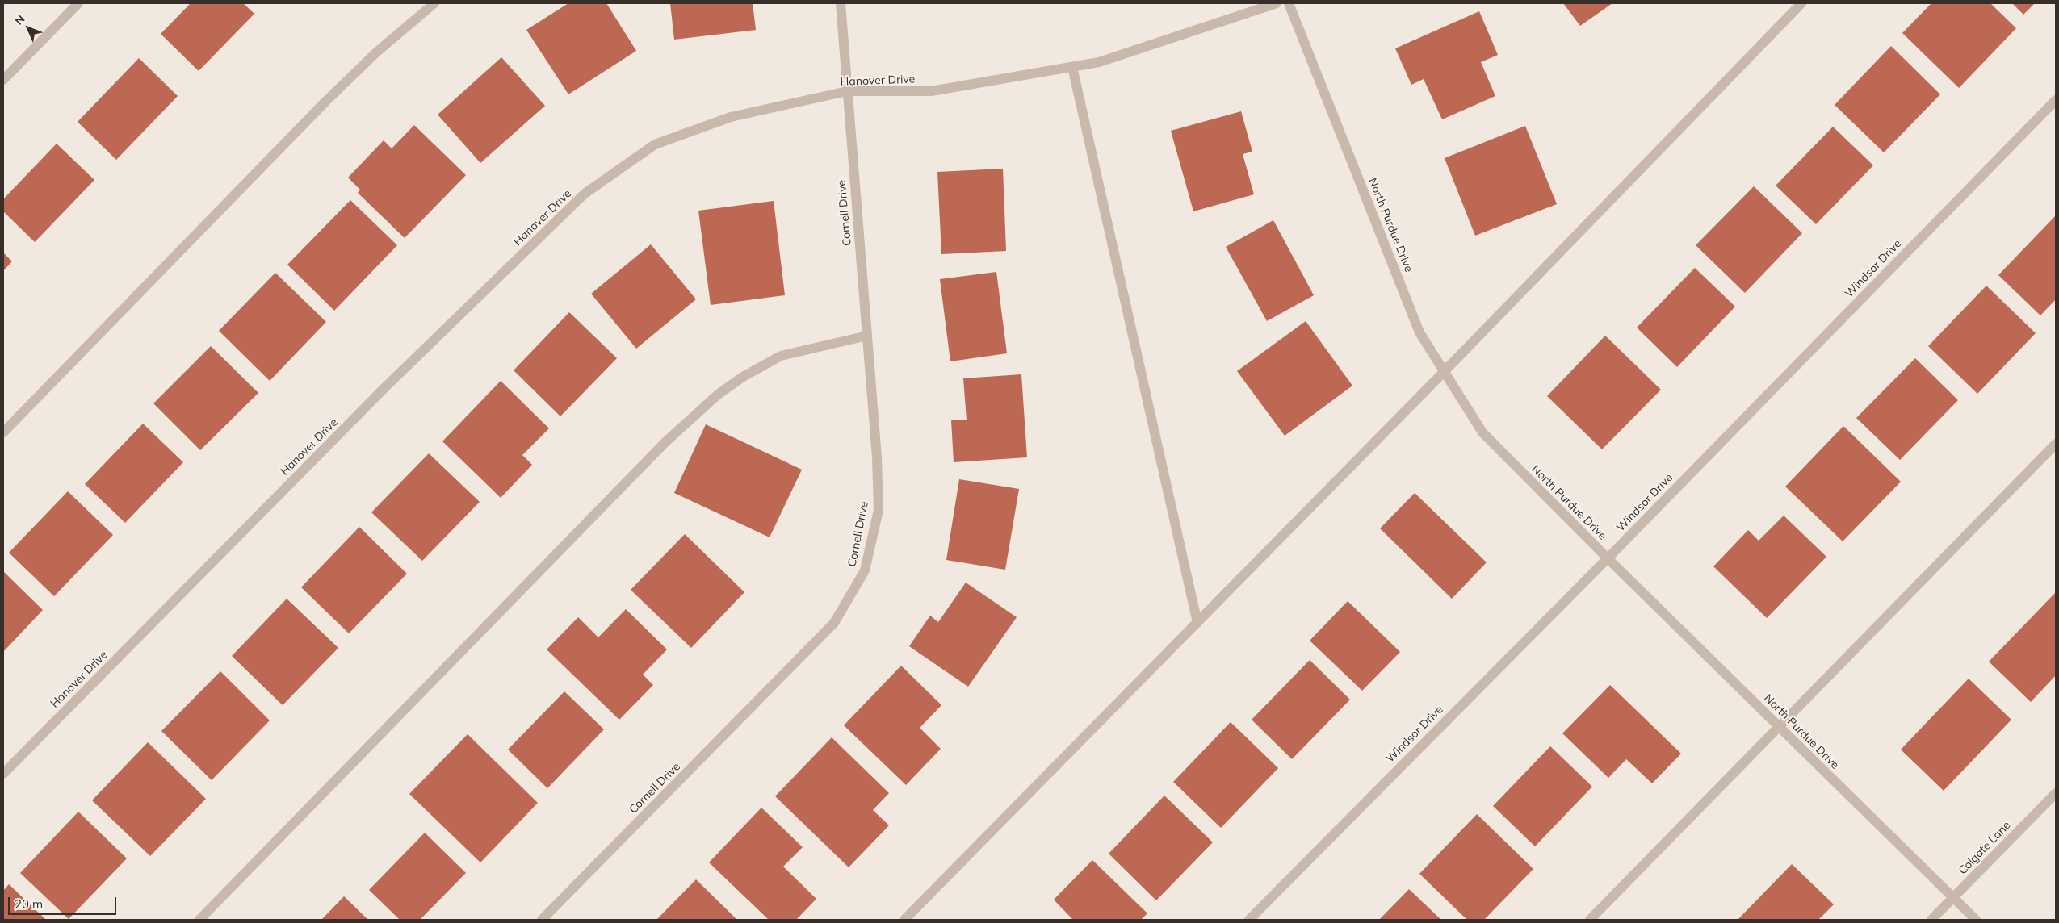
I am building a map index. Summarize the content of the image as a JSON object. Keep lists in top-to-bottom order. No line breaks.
{"streets":{"street":["Hanover Drive","Cornell Drive","North Purdue Drive","Windsor Drive","Colgate Lane"]},"crossings":[["Hanover Drive","Cornell Drive"],["North Purdue Drive","Windsor Drive"],["North Purdue Drive","Colgate Lane"]],"scale_bar":"20 m","north":"top left"}
